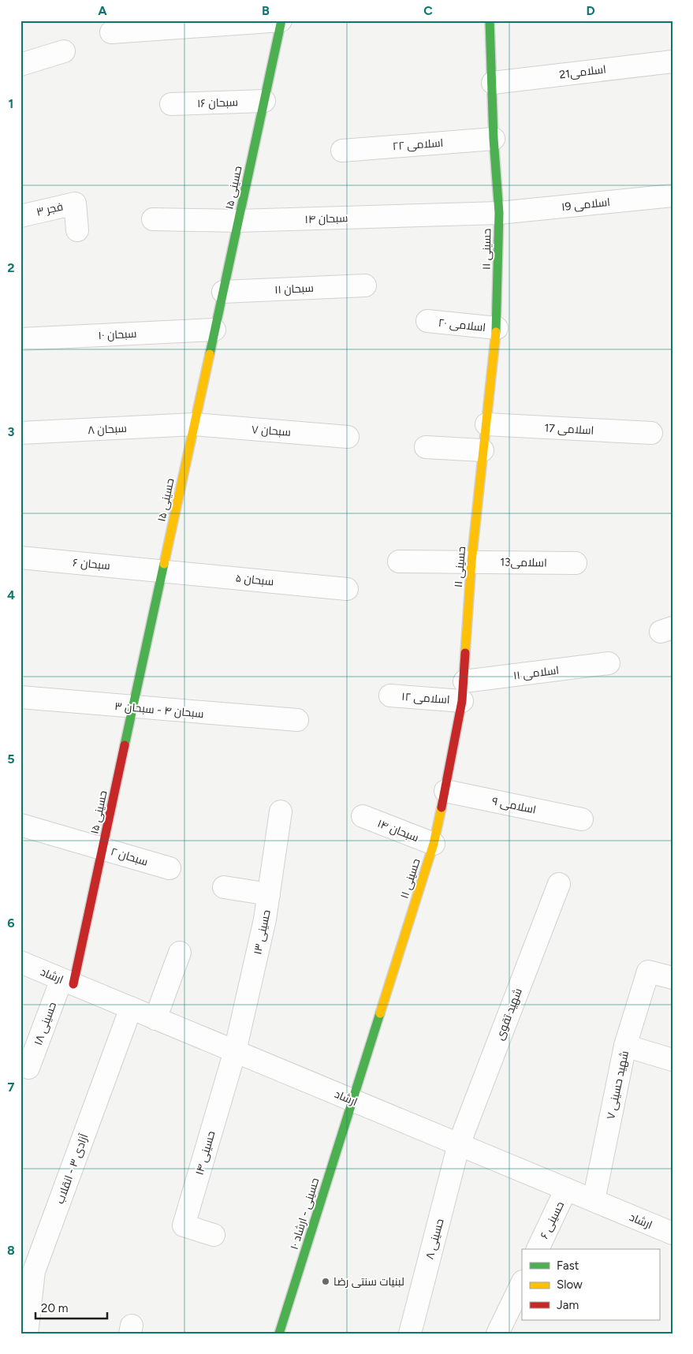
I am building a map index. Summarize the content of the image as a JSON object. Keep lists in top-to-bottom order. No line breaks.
{"streets":{"street":["اسلامی21","سبحان ۱۶","اسلامی ۲۲","حسینی ۱۵","اسلامی ۱9","فجر ۳","سبحان ۱۴","حسینی ۱۱","سبحان ۱۱","اسلامی ۲۰","سبحان ۱۰","سبحان ۸","اسلامی 17","سبحان ۷","اسلامی13","سبحان ۶","سبحان ۵","اسلامی ۱۱","اسلامی ۱۲","سبحان ۴ - سبحان ۳","اسلامی ۹","سبحان ۲","حسینی ۱۳","ارشاد","شهید تقوی","حسینی ۱۸","شهید حسینی ۷","حسینی ۱۴","آزادی ۳ - انقلاب","حسینی - ارشاد ۱۰","حسینی ۶","حسینی ۸"]},"crossings":[["اسلامی21","حسینی ۱۱"],["سبحان ۱۶","حسینی ۱۵"],["اسلامی ۲۲","حسینی ۱۱"],["حسینی ۱۵","سبحان ۱۴"],["حسینی ۱۵","سبحان ۱۱"],["حسینی ۱۵","سبحان ۱۰"],["حسینی ۱۵","سبحان ۸"],["حسینی ۱۵","سبحان ۷"],["حسینی ۱۵","سبحان ۶"],["حسینی ۱۵","سبحان ۵"],["حسینی ۱۵","سبحان ۴ - سبحان ۳"],["حسینی ۱۵","سبحان ۲"],["حسینی ۱۵","ارشاد"],["حسینی ۱۵","حسینی ۱۸"],["اسلامی ۱9","سبحان ۱۴"],["اسلامی ۱9","حسینی ۱۱"],["سبحان ۱۴","حسینی ۱۱"],["حسینی ۱۱","اسلامی ۲۰"],["حسینی ۱۱","اسلامی 17"],["حسینی ۱۱","اسلامی13"],["حسینی ۱۱","اسلامی ۱۱"],["حسینی ۱۱","اسلامی ۱۲"],["حسینی ۱۱","اسلامی ۹"],["حسینی ۱۱","ارشاد"],["حسینی ۱۱","حسینی - ارشاد ۱۰"],["سبحان ۸","سبحان ۷"],["سبحان ۶","سبحان ۵"],["اسلامی ۱۱","اسلامی ۱۲"],["حسینی ۱۳","ارشاد"],["حسینی ۱۳","حسینی ۱۴"],["ارشاد","شهید تقوی"],["ارشاد","حسینی ۱۸"],["ارشاد","شهید حسینی ۷"],["ارشاد","حسینی ۱۴"],["ارشاد","آزادی ۳ - انقلاب"],["ارشاد","حسینی - ارشاد ۱۰"],["ارشاد","حسینی ۶"],["ارشاد","حسینی ۸"],["شهید تقوی","حسینی ۸"]],"places":["لبنیات سنتی رضا"],"legend":["Fast","Slow","Jam"],"scale_bar":"20 m","grid":{"columns":["A","B","C","D"],"rows":["1","2","3","4","5","6","7","8"]}}
